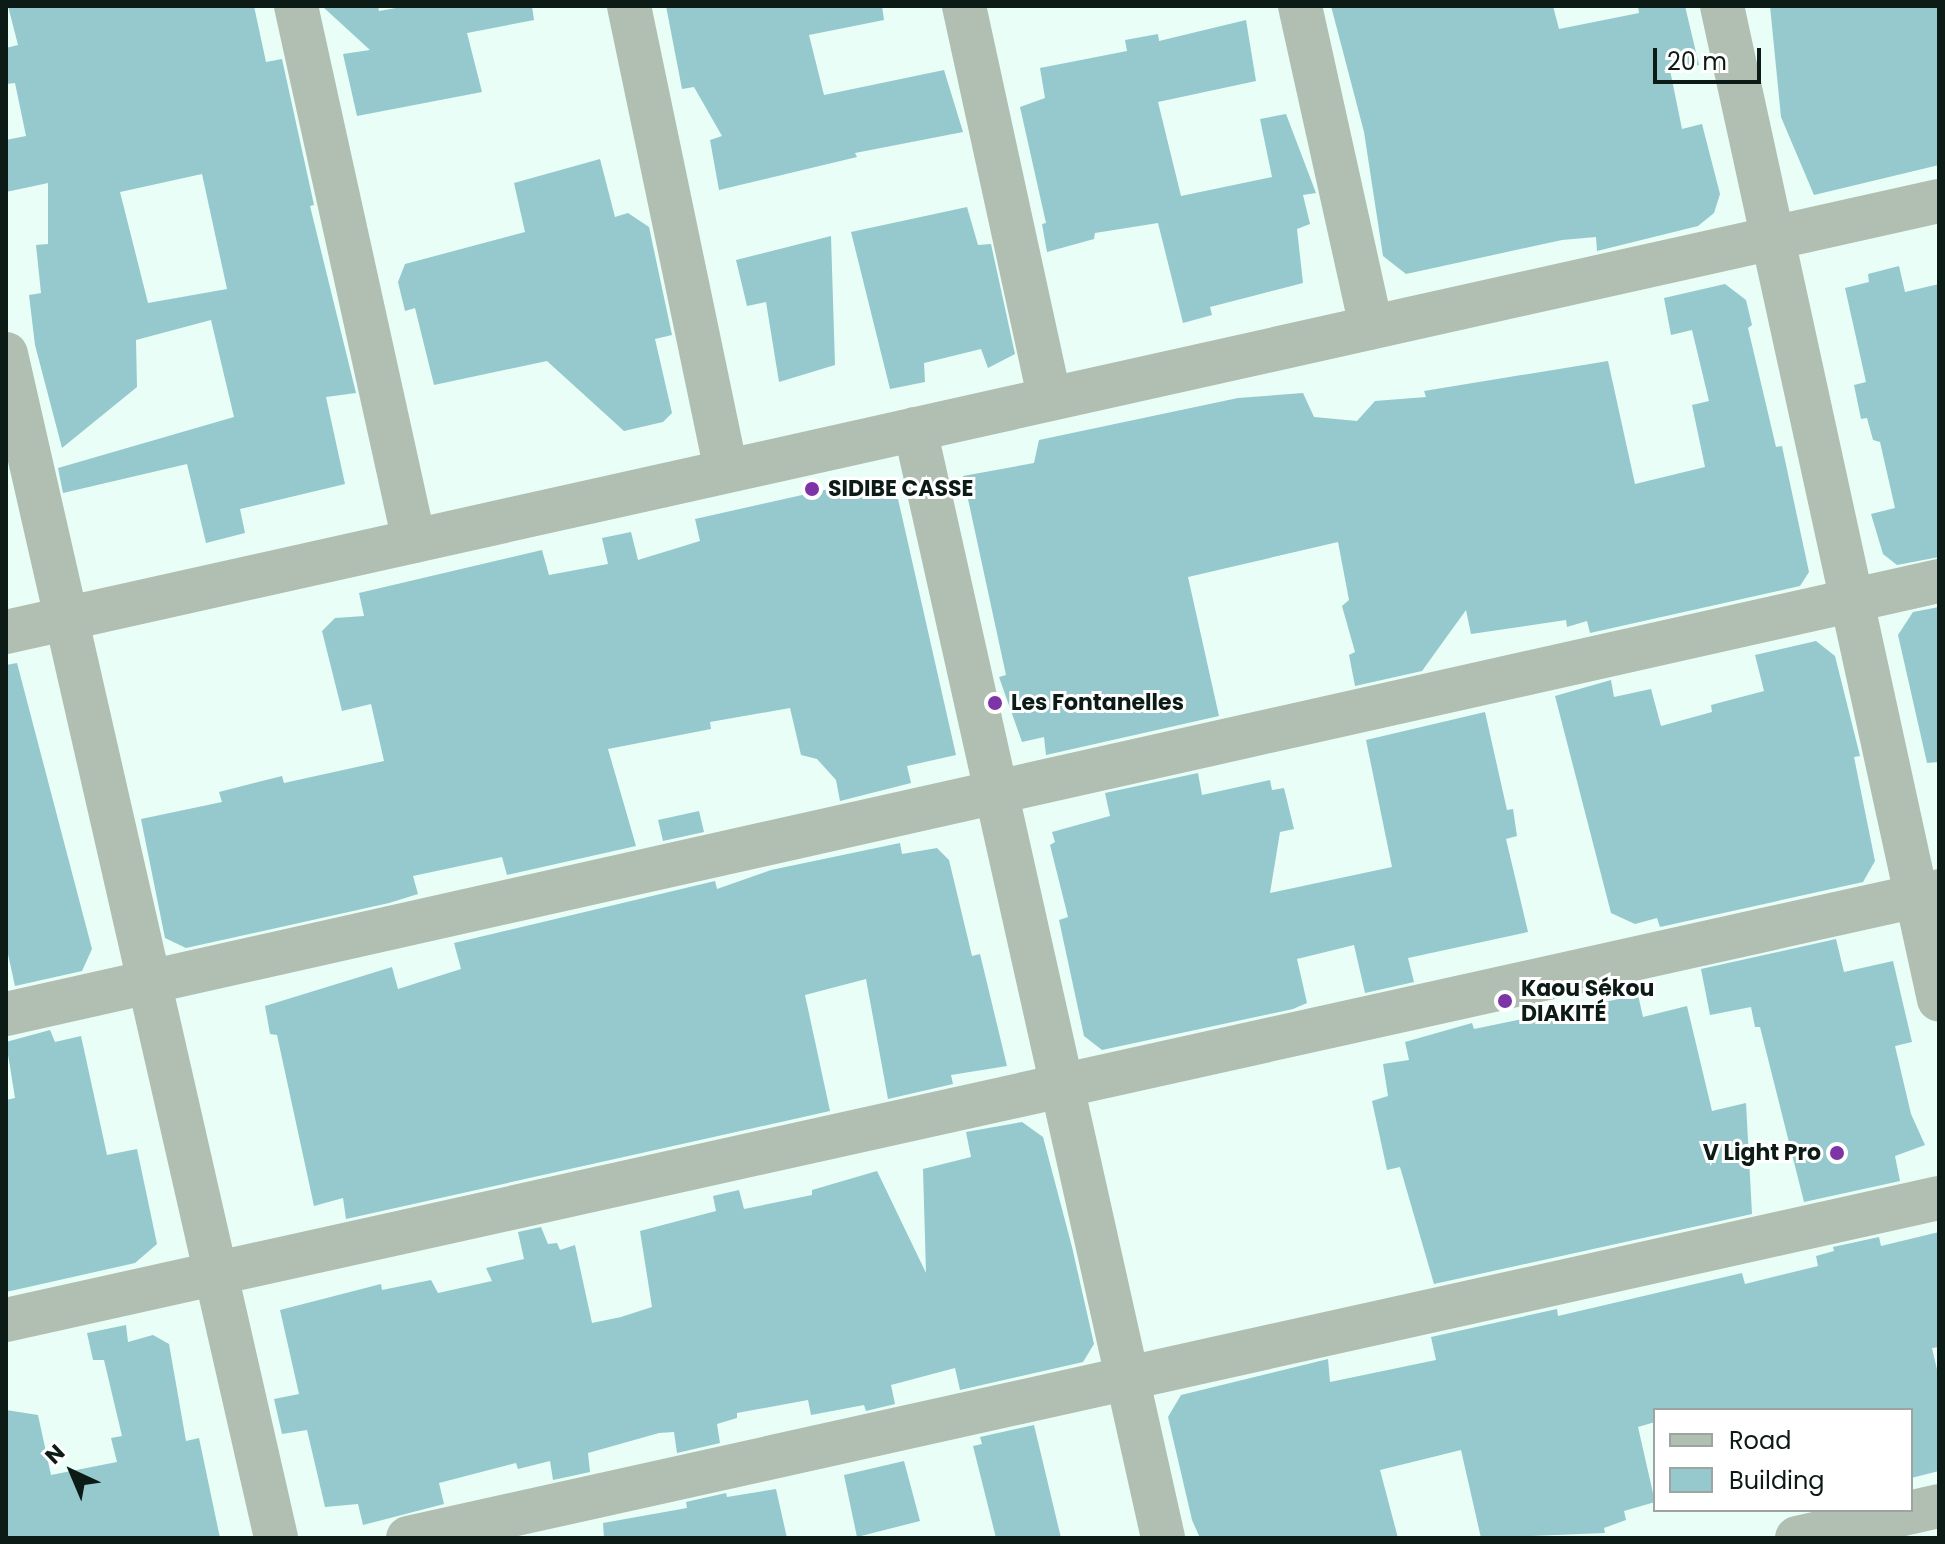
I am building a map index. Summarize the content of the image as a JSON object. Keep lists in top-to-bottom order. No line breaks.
{"places":["SIDIBE CASSE","Les Fontanelles","Kaou Sékou DIAKITÉ","V Light Pro"],"legend":["Road","Building"],"scale_bar":"20 m","north":"top left"}
